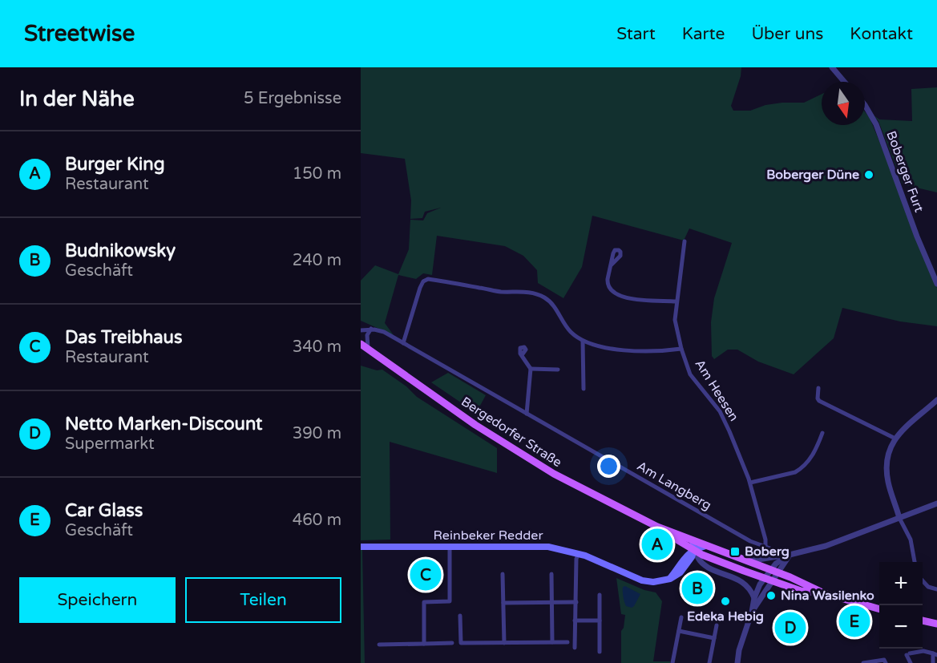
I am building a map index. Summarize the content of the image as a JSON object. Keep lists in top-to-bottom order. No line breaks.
{"streets":{"main road":["Bergedorfer Straße","Reinbeker Redder"],"street":["Boberger Furt","Am Heesen","Am Langberg"]},"crossings":[["Am Heesen","Am Langberg"],["Bergedorfer Straße","Reinbeker Redder"]],"places":{"other":["Boberger Düne","Nina Wasilenko","Edeka Hebig"],"transit":["Boberg"]},"north":"bottom","page":{"header":"Streetwise","nav":["Start","Karte","Über uns","Kontakt"],"heading":["In der Nähe","5 Ergebnisse"],"list":[{"mark":"A","name":"Burger King","note":"Restaurant","value":"150 m"},{"mark":"B","name":"Budnikowsky","note":"Geschäft","value":"240 m"},{"mark":"C","name":"Das Treibhaus","note":"Restaurant","value":"340 m"},{"mark":"D","name":"Netto Marken-Discount","note":"Supermarkt","value":"390 m"},{"mark":"E","name":"Car Glass","note":"Geschäft","value":"460 m"}],"pins":["A","C","B","E","D"],"map_buttons":["+","−"],"buttons":["Speichern","Teilen"]}}
